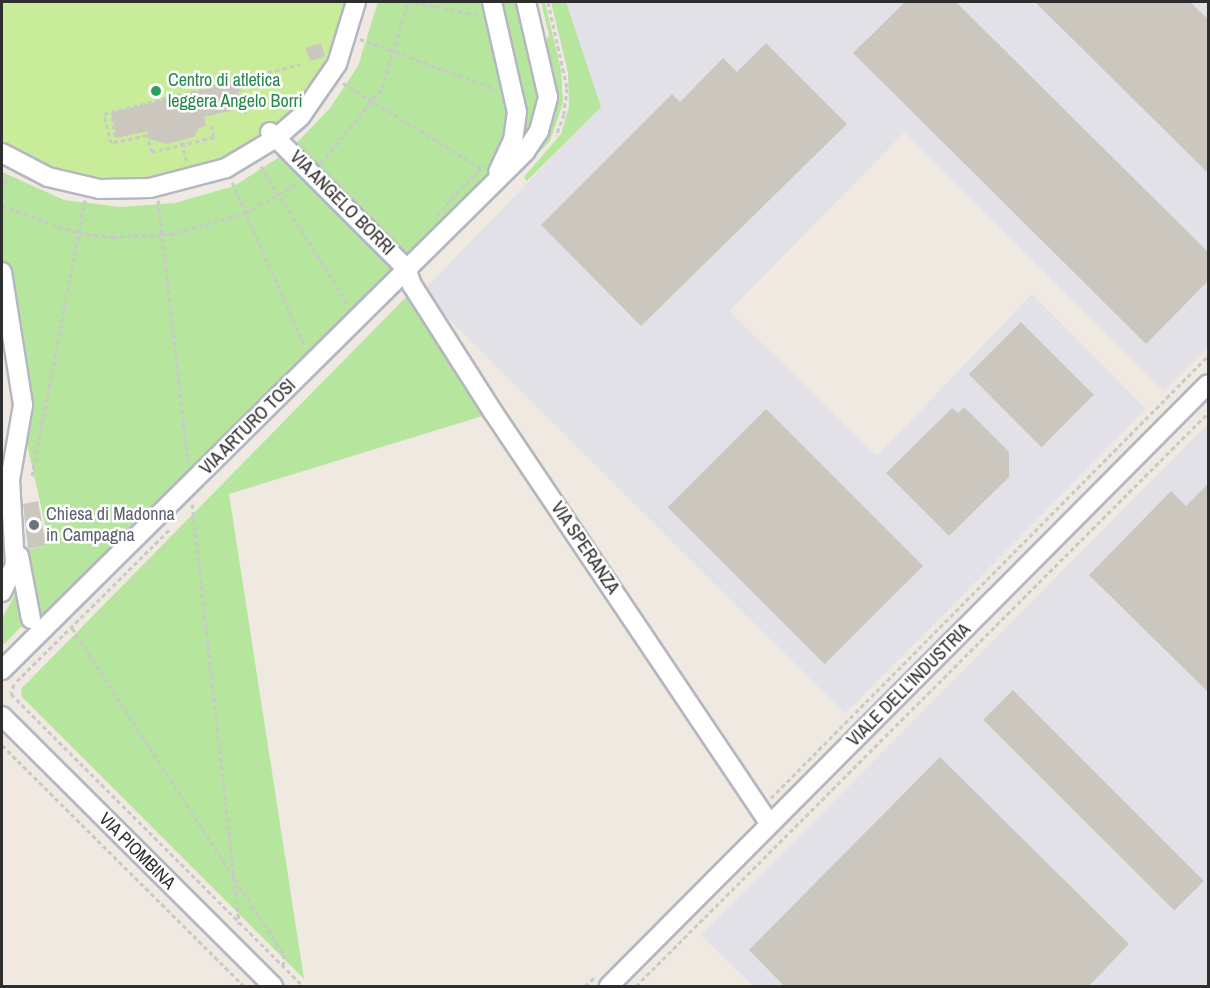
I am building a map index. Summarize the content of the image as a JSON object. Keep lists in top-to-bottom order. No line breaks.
{"streets":{"street":["VIA ANGELO BORRI","VIA ARTURO TOSI","VIA SPERANZA","VIALE DELL'INDUSTRIA","VIA PIOMBINA"]},"crossings":[["VIA ANGELO BORRI","VIA ARTURO TOSI"],["VIA ANGELO BORRI","VIA SPERANZA"],["VIA ARTURO TOSI","VIA SPERANZA"],["VIA SPERANZA","VIALE DELL'INDUSTRIA"]],"places":["Centro di atletica leggera Angelo Borri","Chiesa di Madonna in Campagna"]}
